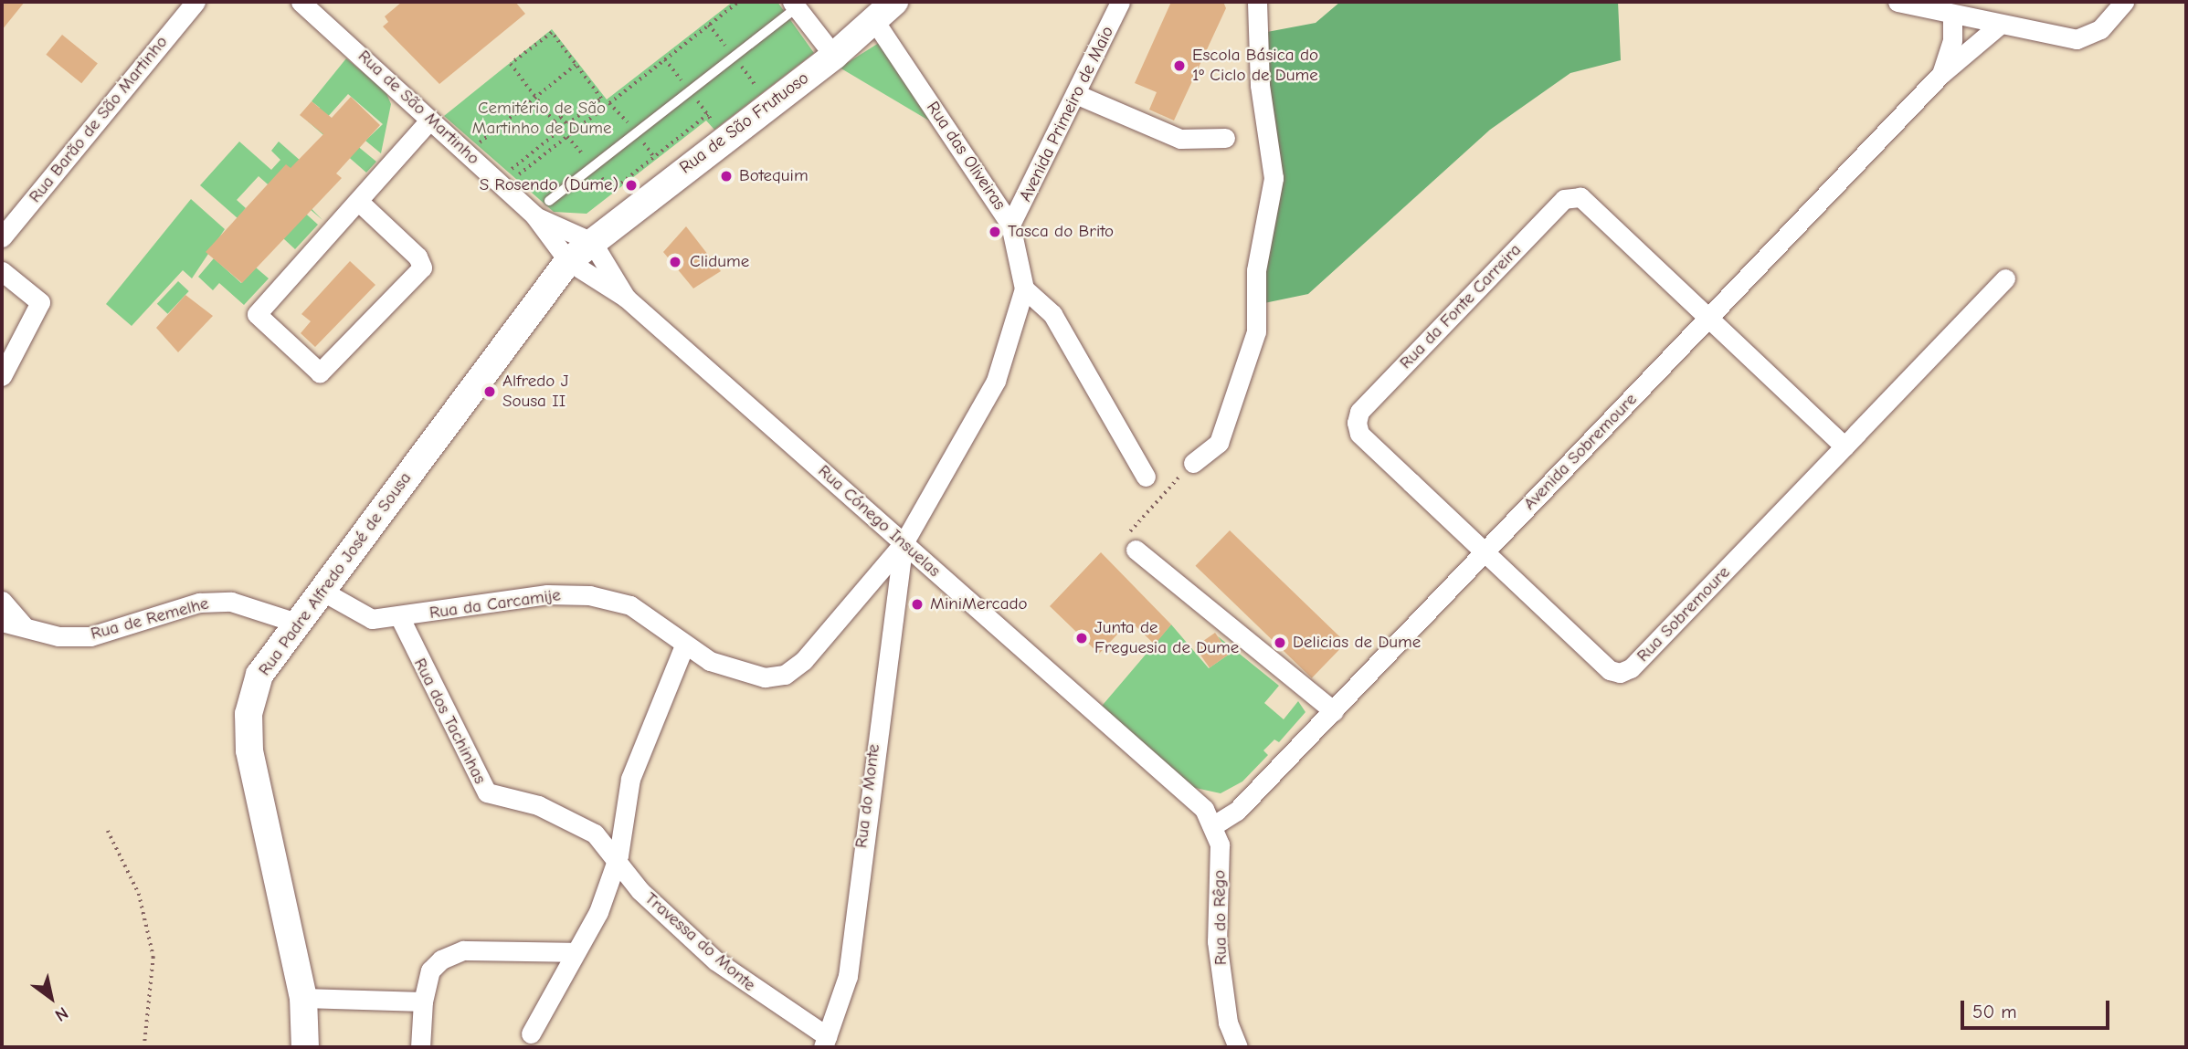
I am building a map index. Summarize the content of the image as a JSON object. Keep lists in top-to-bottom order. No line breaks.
{"streets":{"street":["Rua de São Martinho","Avenida Primeiro de Maio","Rua Barão de São Martinho","Rua de São Frutuoso","Rua das Oliveiras","Rua da Fonte Carreira","Avenida Sobremoure","Rua Cónego Insuelas","Rua Padre Alfredo José de Sousa","Rua da Carcamije","Rua Sobremoure","Rua de Remelhe","Rua dos Tachinhas","Rua do Monte","Rua do Rêgo","Travessa do Monte"]},"crossings":[["Rua de São Martinho","Rua de São Frutuoso"],["Rua de São Martinho","Rua Cónego Insuelas"],["Rua de São Martinho","Rua Padre Alfredo José de Sousa"],["Avenida Primeiro de Maio","Rua das Oliveiras"],["Rua de São Frutuoso","Rua das Oliveiras"],["Rua de São Frutuoso","Rua Cónego Insuelas"],["Rua de São Frutuoso","Rua Padre Alfredo José de Sousa"],["Rua das Oliveiras","Rua Cónego Insuelas"],["Rua das Oliveiras","Rua da Carcamije"],["Rua das Oliveiras","Rua do Monte"],["Rua da Fonte Carreira","Avenida Sobremoure"],["Rua da Fonte Carreira","Rua Sobremoure"],["Avenida Sobremoure","Rua Cónego Insuelas"],["Avenida Sobremoure","Rua Sobremoure"],["Avenida Sobremoure","Rua do Rêgo"],["Rua Cónego Insuelas","Rua Padre Alfredo José de Sousa"],["Rua Cónego Insuelas","Rua da Carcamije"],["Rua Cónego Insuelas","Rua do Monte"],["Rua Cónego Insuelas","Rua do Rêgo"],["Rua Padre Alfredo José de Sousa","Rua da Carcamije"],["Rua Padre Alfredo José de Sousa","Rua de Remelhe"],["Rua da Carcamije","Rua dos Tachinhas"],["Rua da Carcamije","Rua do Monte"],["Rua dos Tachinhas","Travessa do Monte"],["Rua do Monte","Travessa do Monte"]],"parks":["Cemitério de São Martinho de Dume"],"places":["Escola Básica do 1º Ciclo de Dume","Botequim","S Rosendo (Dume)","Tasca do Brito","Clidume","Alfredo J Sousa II","MiniMercado","Junta de Freguesia de Dume","Delicias de Dume"],"scale_bar":"50 m","north":"bottom right"}
